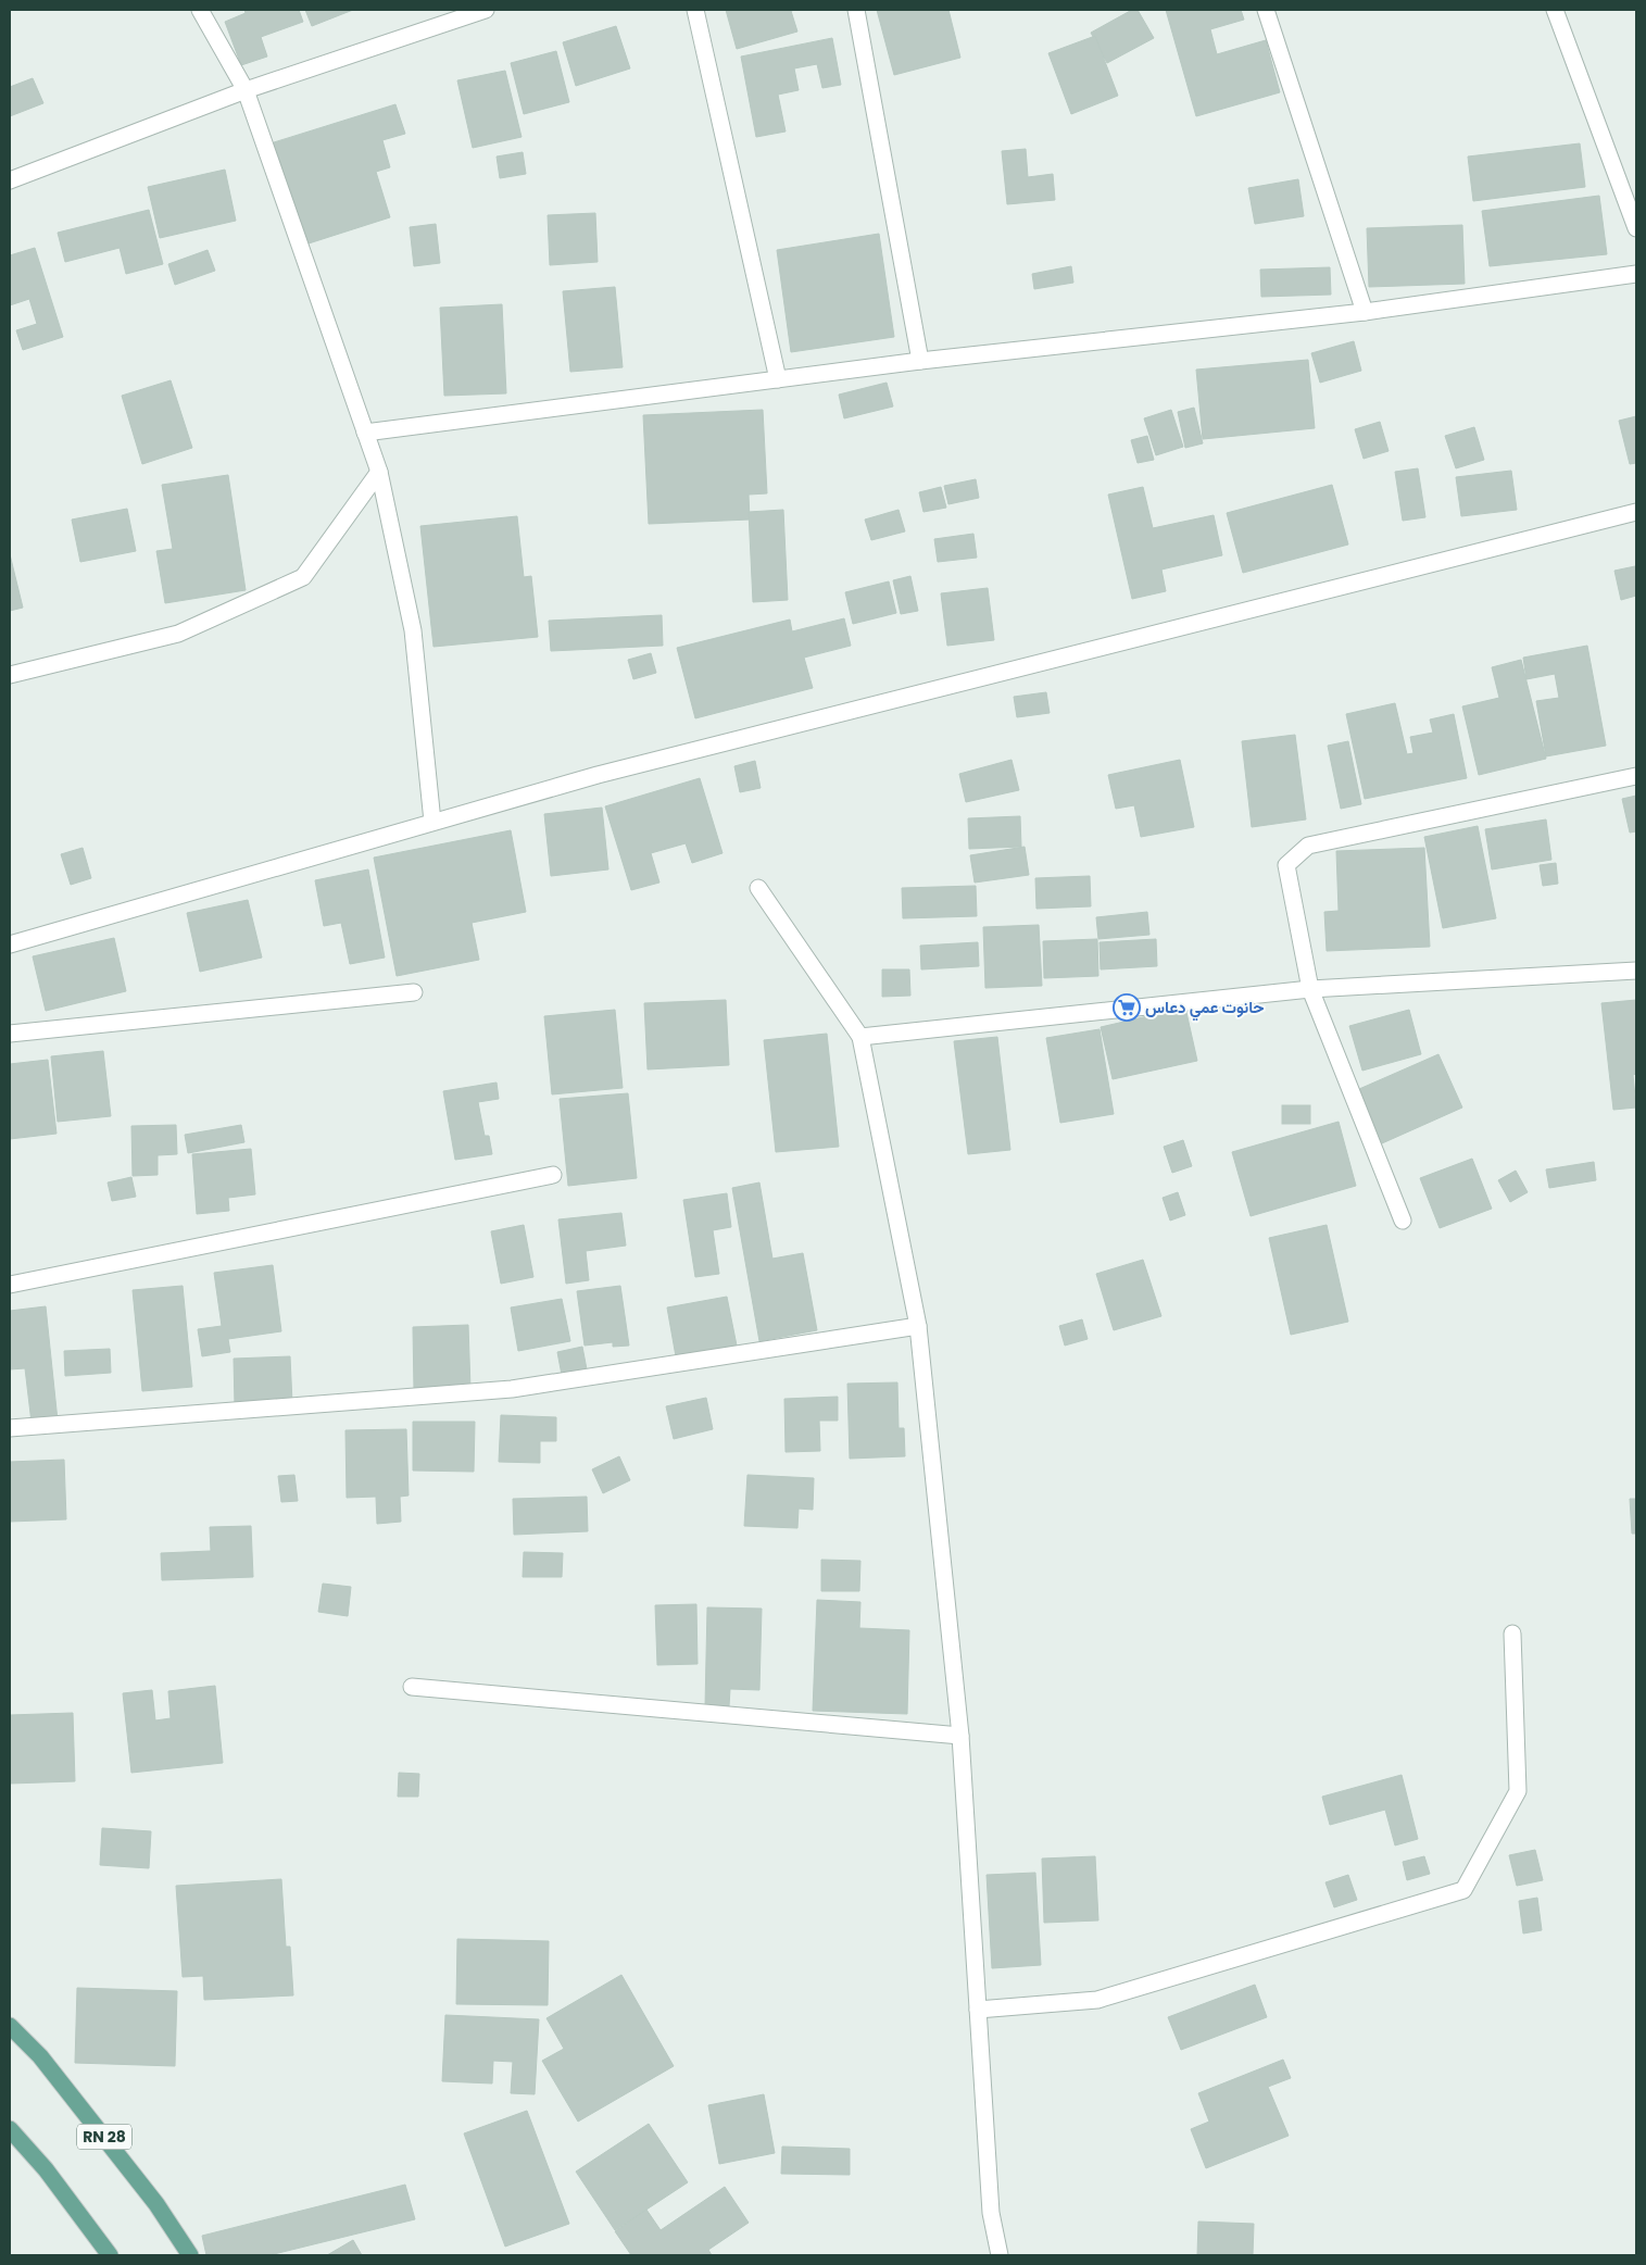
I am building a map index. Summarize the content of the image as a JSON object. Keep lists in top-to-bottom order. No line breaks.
{"streets":{"main road":["RN 28"]},"places":{"supermarket":["حانوت عمي دعاس"]}}
